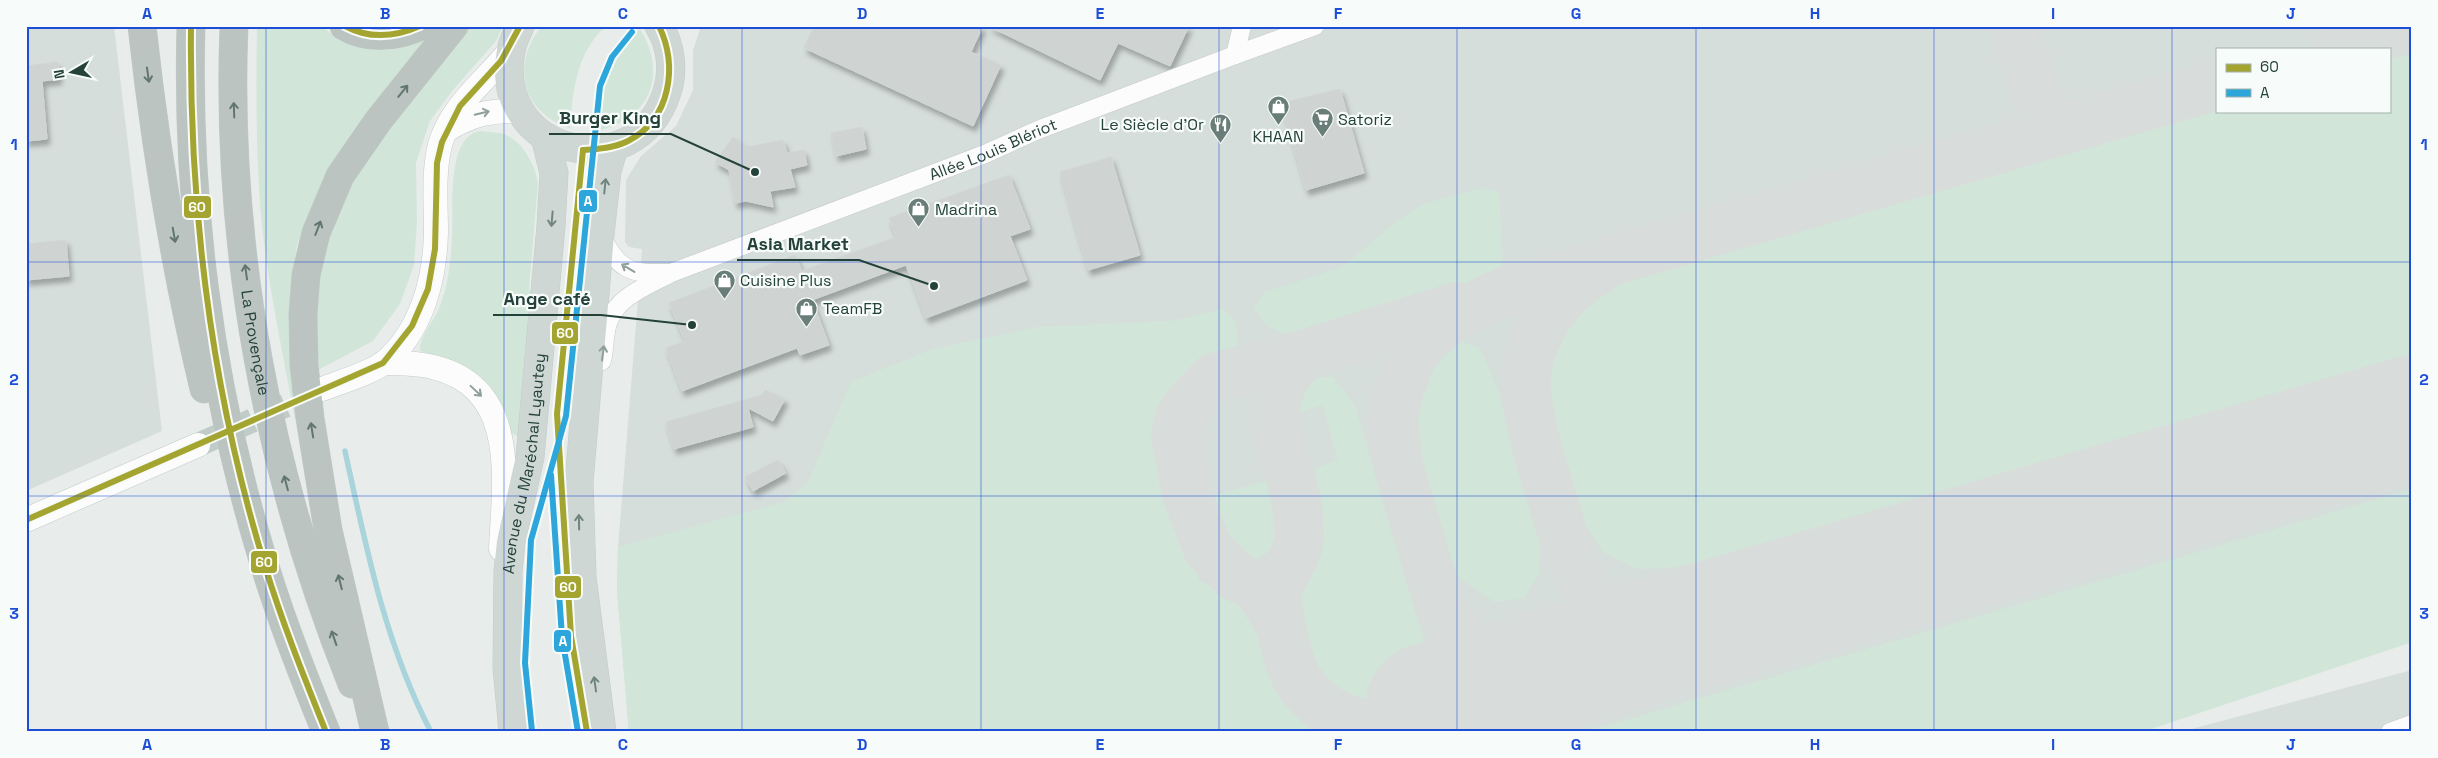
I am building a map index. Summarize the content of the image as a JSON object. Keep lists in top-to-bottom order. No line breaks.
{"streets":{"highway":["La Provençale"],"main road":["Avenue du Maréchal Lyautey"],"street":["Allée Louis Blériot"]},"places":{"shop":["KHAAN","Madrina","Cuisine Plus","TeamFB"],"supermarket":["Satoriz"],"restaurant":["Le Siècle d'Or"],"other":["Burger King","Asia Market","Ange café"]},"lines":["transit line 60","transit line A"],"legend":["60","A"],"north":"left","grid":{"columns":["A","B","C","D","E","F","G","H","I","J"],"rows":["1","2","3"]}}
